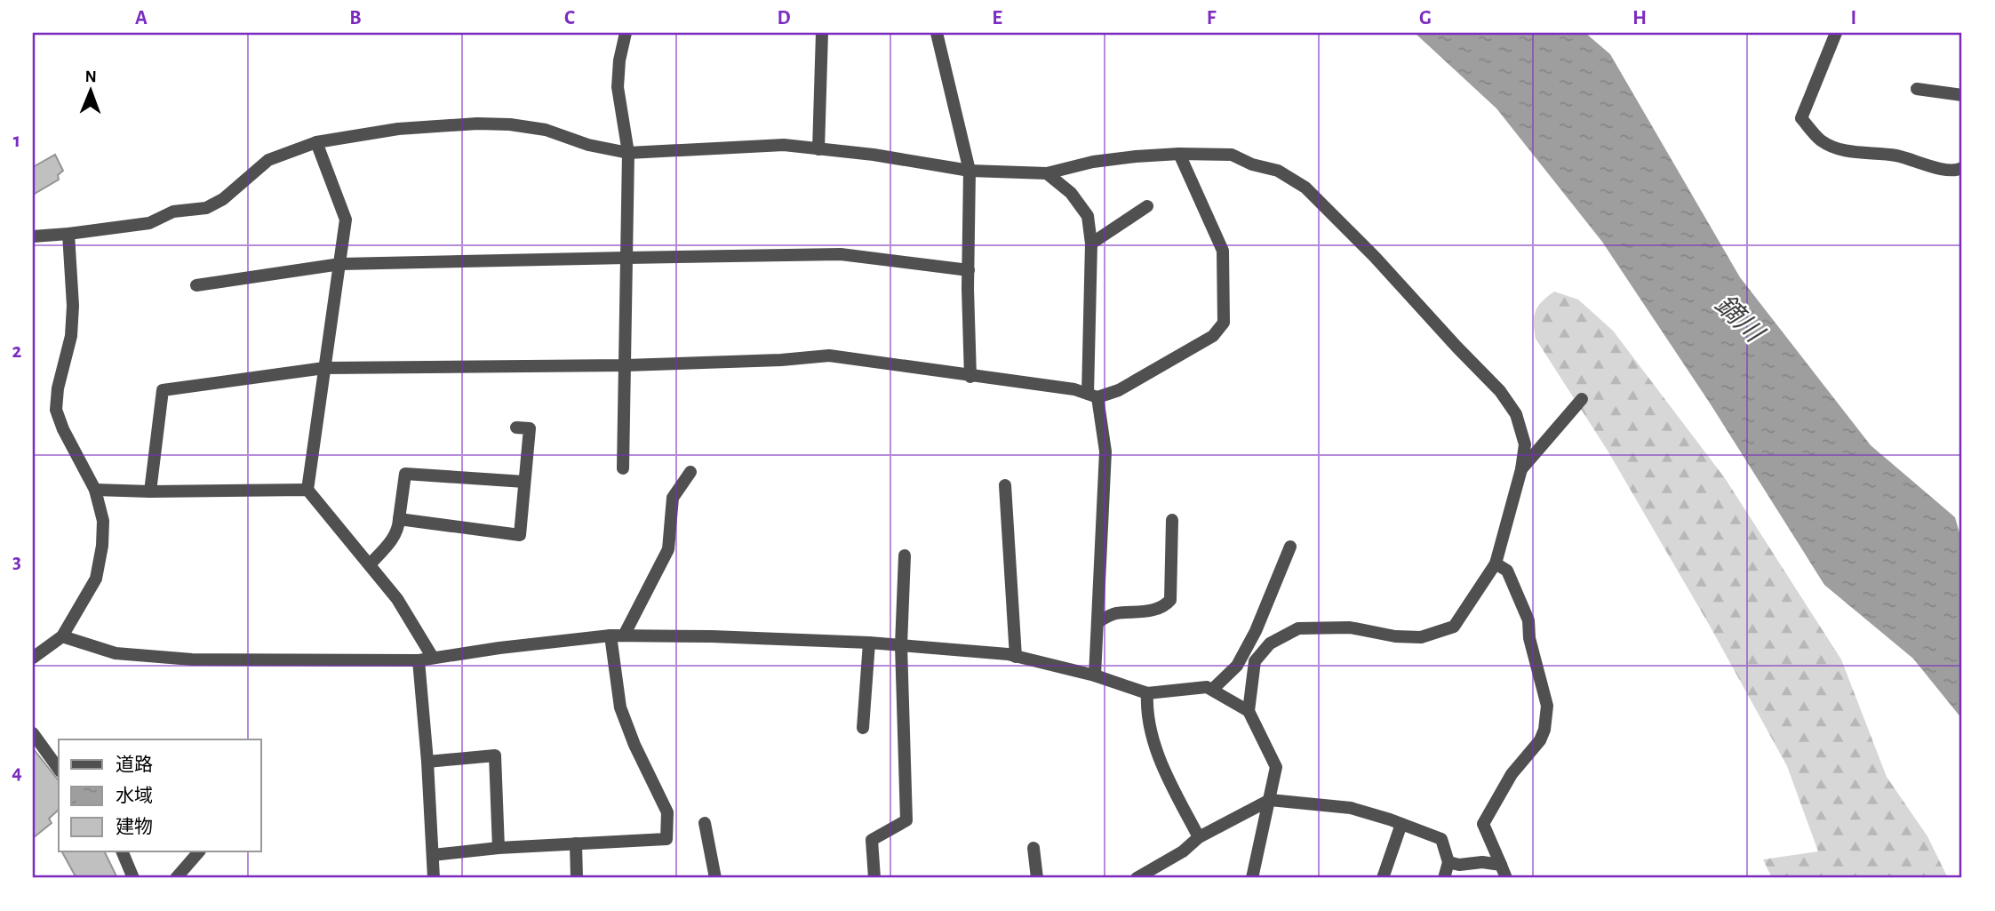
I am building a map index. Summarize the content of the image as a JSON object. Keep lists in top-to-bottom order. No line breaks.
{"water":["鏑川"],"legend":["道路","水域","建物"],"north":"top","grid":{"columns":["A","B","C","D","E","F","G","H","I"],"rows":["1","2","3","4"]}}
